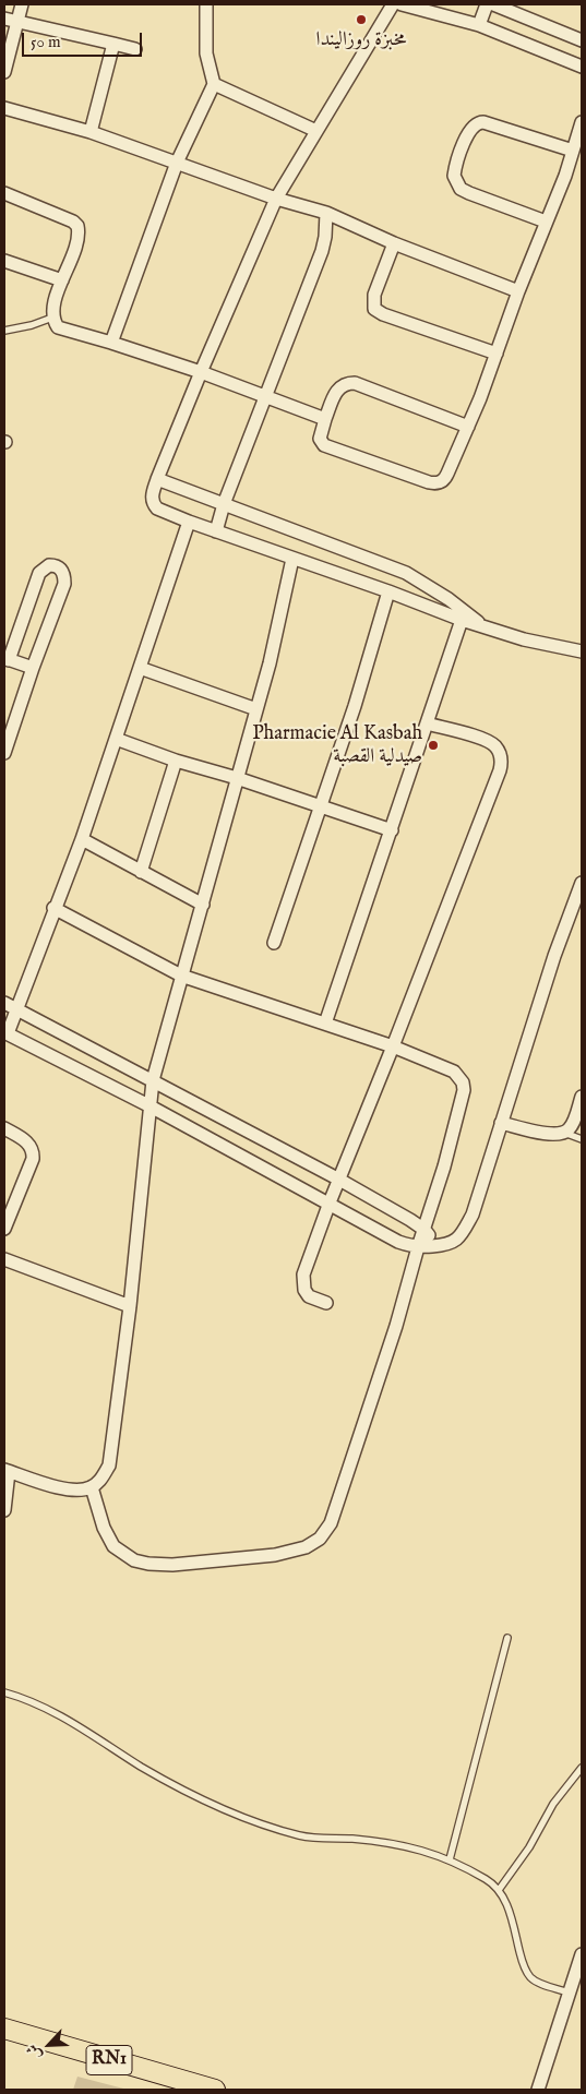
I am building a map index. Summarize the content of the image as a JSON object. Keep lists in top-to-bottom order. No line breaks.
{"streets":{"main road":["RN1"]},"places":["مخبزة روزاليندا","Pharmacie Al Kasbah صيدلية القصبة"],"scale_bar":"50 m","north":"bottom left"}
